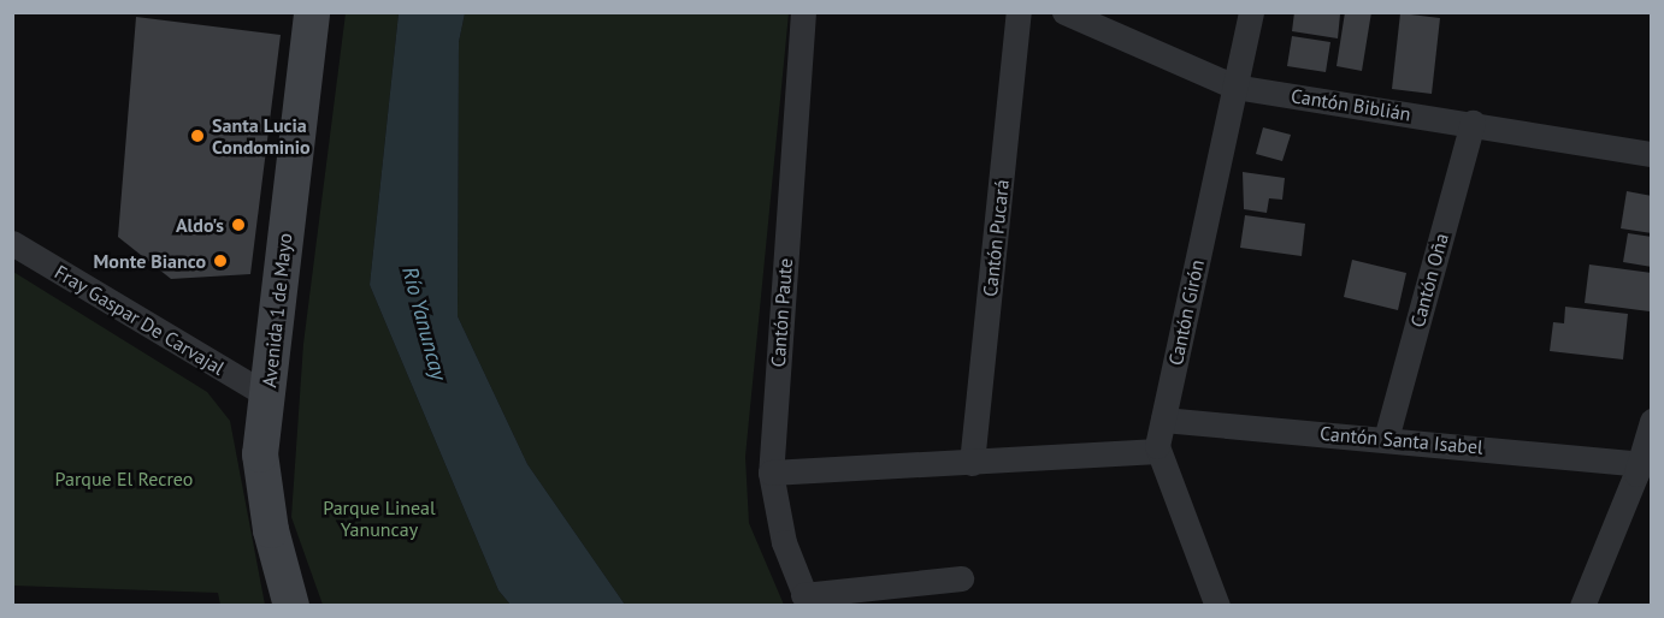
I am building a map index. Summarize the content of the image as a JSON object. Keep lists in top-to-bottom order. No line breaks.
{"streets":{"main road":["Avenida 1 de Mayo"],"street":["Cantón Biblián","Cantón Pucará","Cantón Oña","Cantón Paute","Cantón Girón","Fray Gaspar De Carvajal","Cantón Santa Isabel"]},"crossings":[["Cantón Biblián","Cantón Oña"],["Cantón Biblián","Cantón Girón"],["Cantón Oña","Cantón Santa Isabel"],["Avenida 1 de Mayo","Fray Gaspar De Carvajal"],["Cantón Girón","Cantón Santa Isabel"]],"water":["Río Yanuncay"],"parks":["Parque El Recreo","Parque Lineal Yanuncay"],"places":["Santa Lucia Condominio","Aldo's","Monte Bianco"]}
